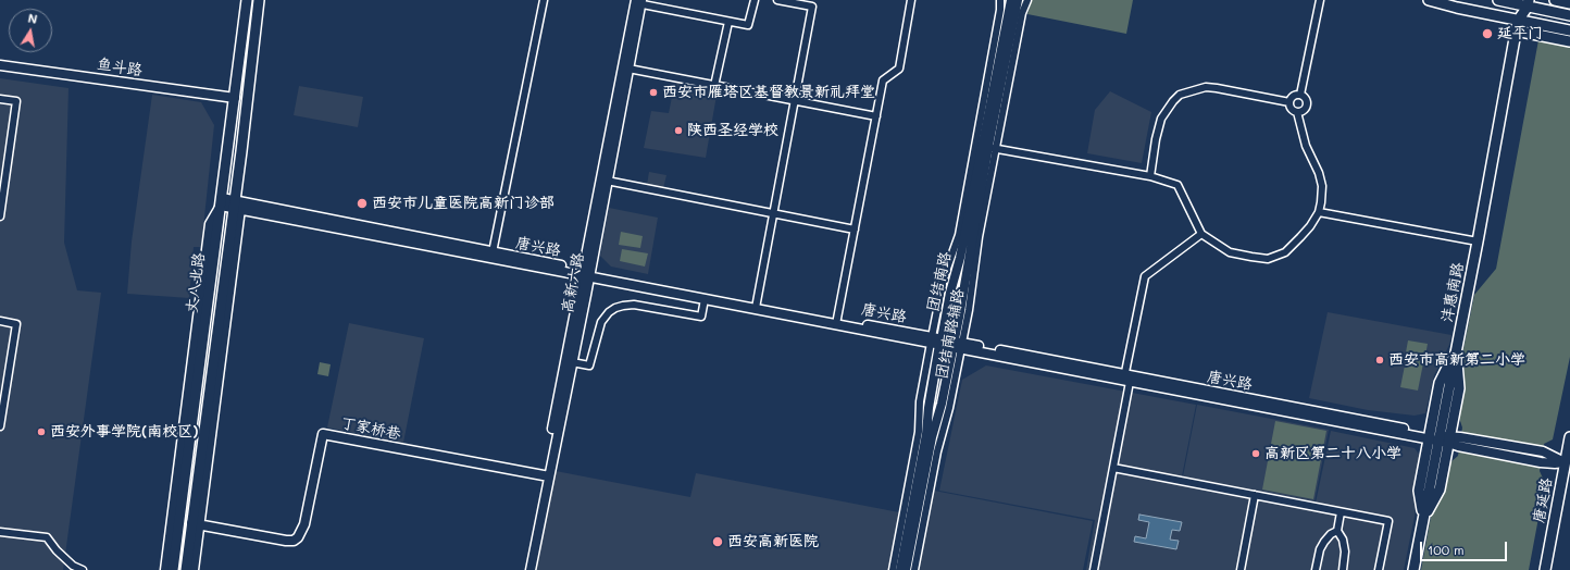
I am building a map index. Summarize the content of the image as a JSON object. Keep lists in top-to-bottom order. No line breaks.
{"streets":{"main road":["丈八北路","沣惠南路","唐延路"],"street":["鱼斗路","唐兴路","团结南路","高新六路","团结南路辅路","丁家桥巷"]},"crossings":[["鱼斗路","丈八北路"],["唐兴路","团结南路"],["唐兴路","丈八北路"],["唐兴路","高新六路"],["唐兴路","沣惠南路"],["唐兴路","团结南路辅路"],["唐兴路","唐延路"],["团结南路","团结南路辅路"],["丈八北路","丁家桥巷"],["高新六路","丁家桥巷"]],"places":["延平门","西安市雁塔区基督教景新礼拜堂","陕西圣经学校","西安市儿童医院高新门诊部","西安市高新第二小学","西安外事学院(南校区)","高新区第二十八小学","西安高新医院"],"scale_bar":"100 m","north":"top"}
